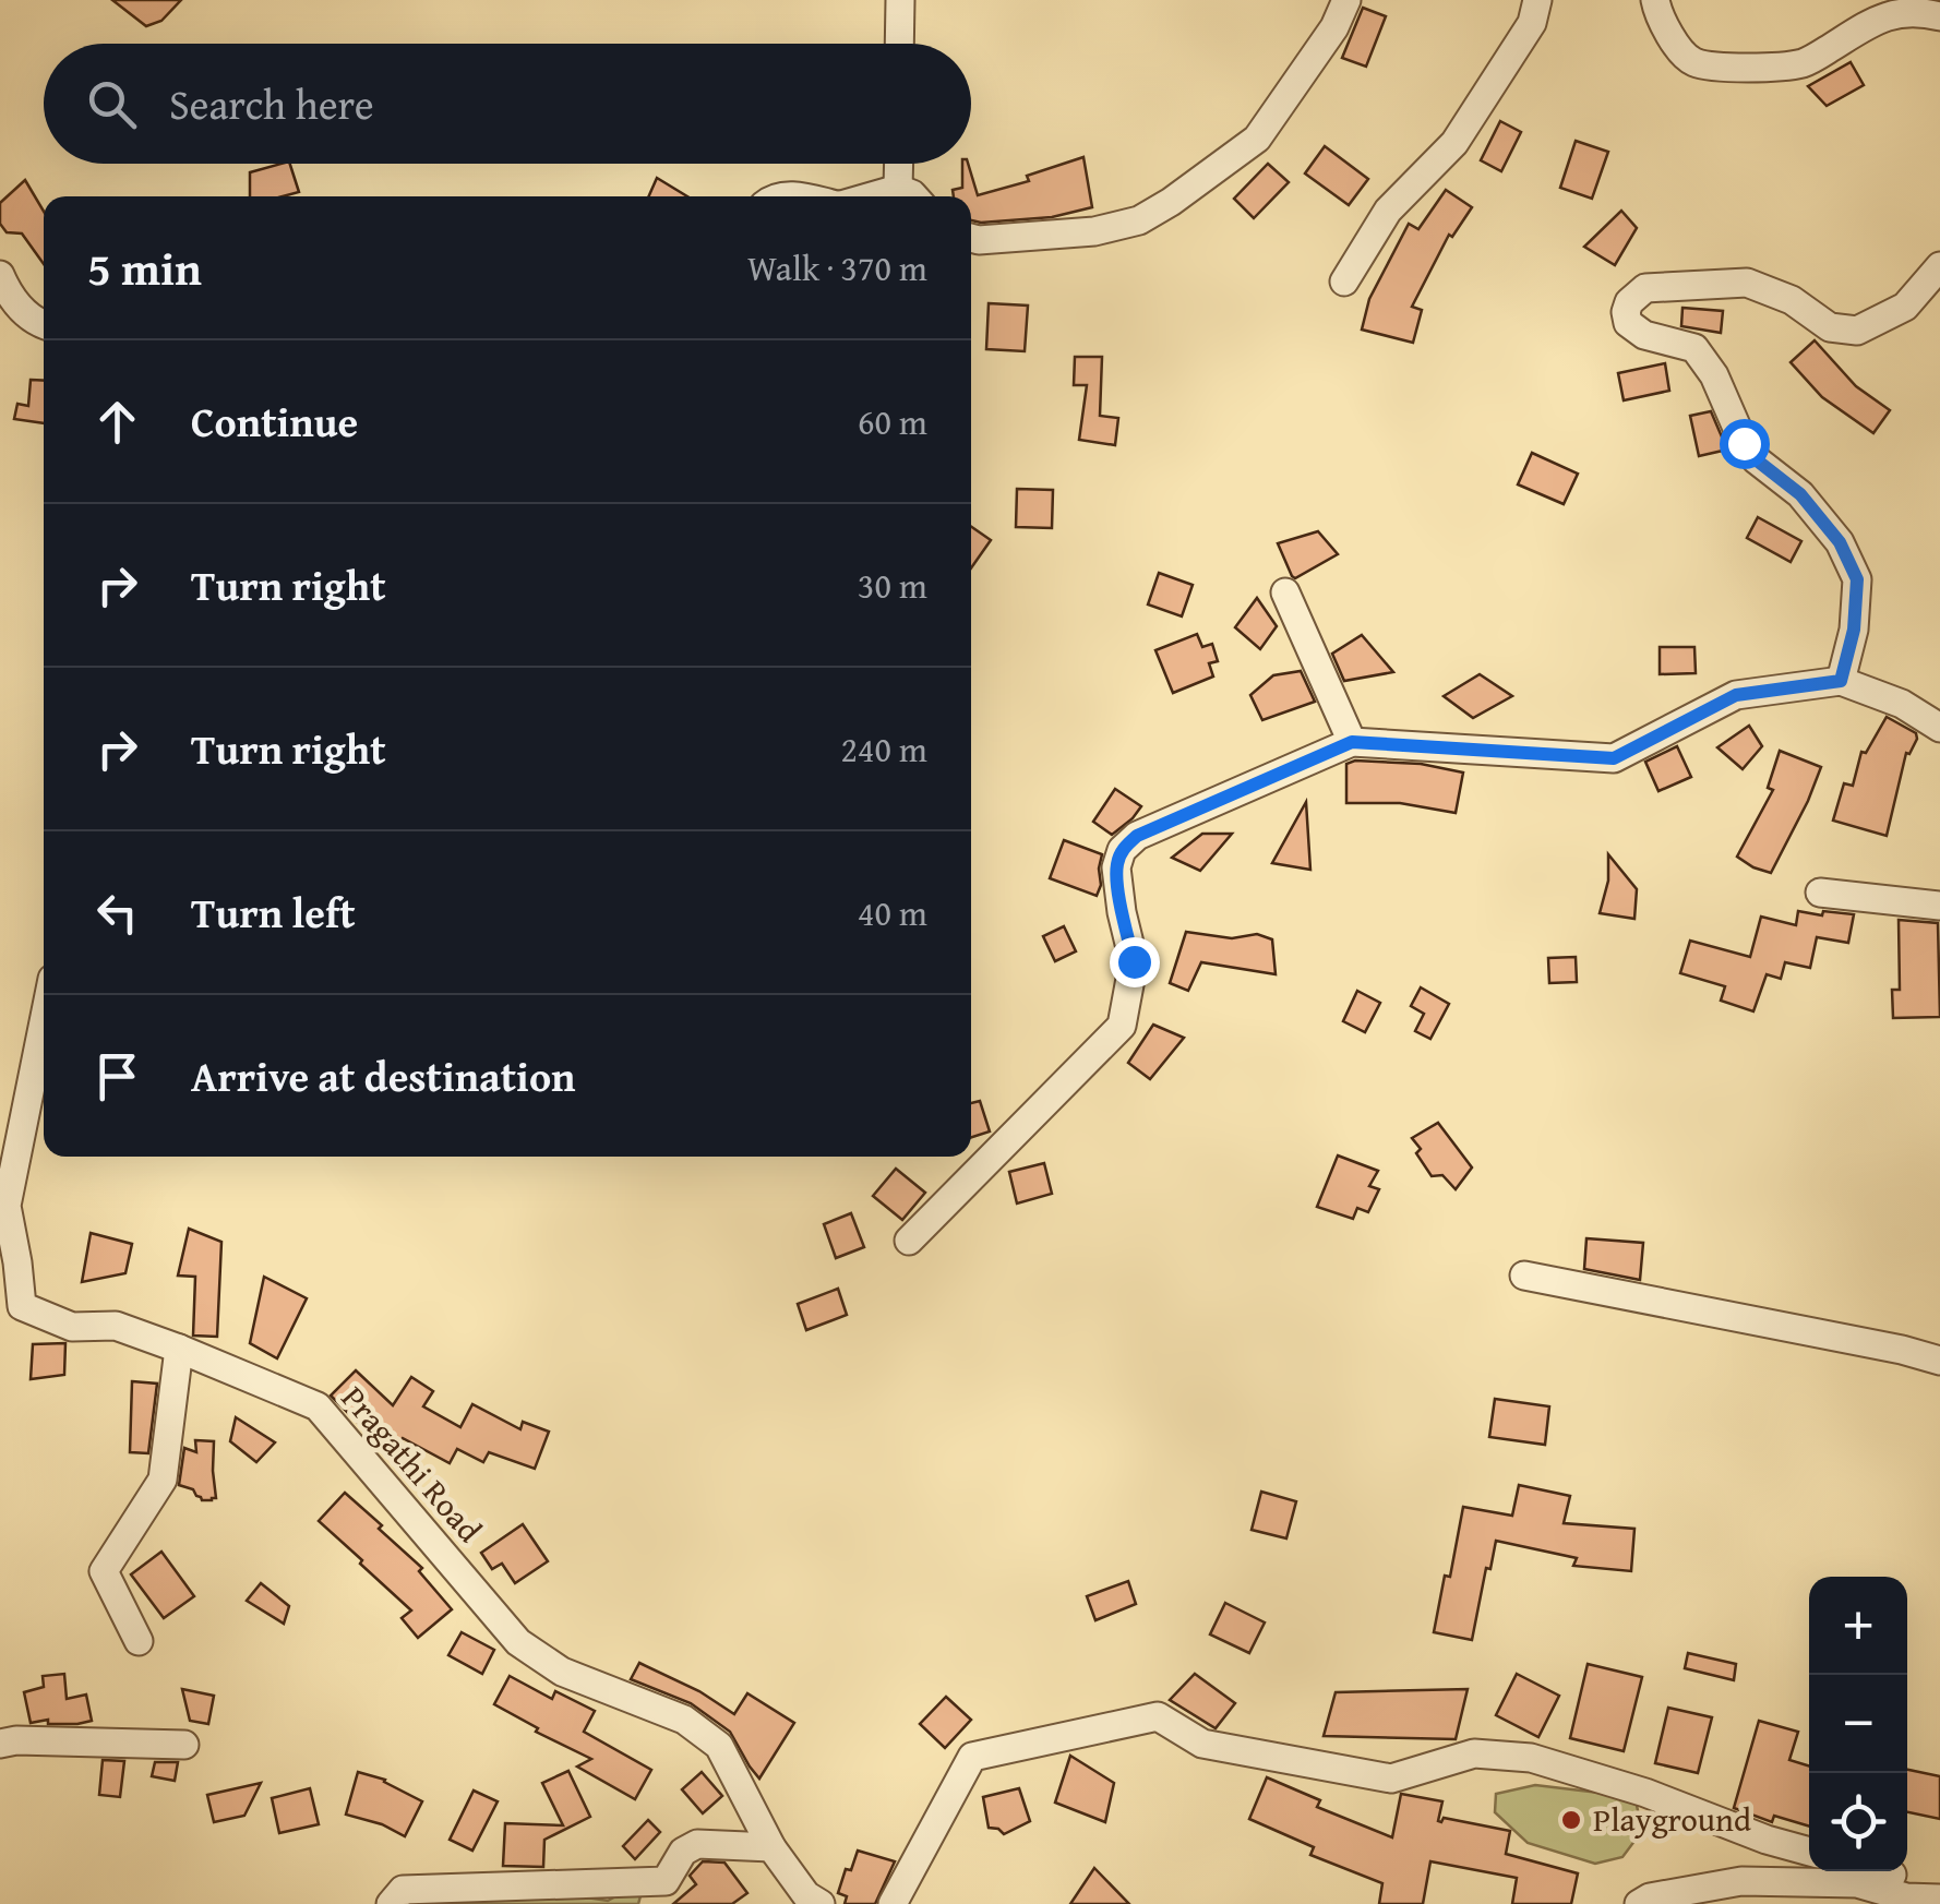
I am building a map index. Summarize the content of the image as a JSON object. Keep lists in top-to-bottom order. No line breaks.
{"streets":{"street":["Pragathi Road"]},"places":["Playground"],"page":{"search":"Search here","heading":["5 min","Walk · 370 m"],"list":[["Continue","60 m"],["Turn right","30 m"],["Turn right","240 m"],["Turn left","40 m"],"Arrive at destination"],"map_buttons":["+","−"]}}
